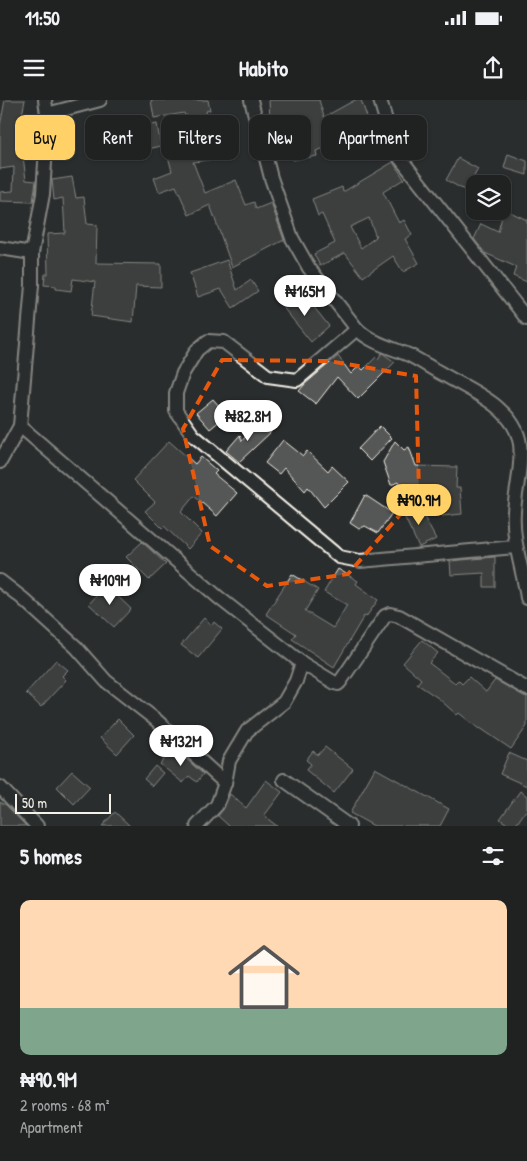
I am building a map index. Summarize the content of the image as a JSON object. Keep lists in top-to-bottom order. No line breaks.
{"scale_bar":"50 m","page":{"status":"11:50","header":"Habito","chip":["Buy","Rent","Filters","New","Apartment"],"price":["₦165M","₦82.8M","₦90.9M","₦109M","₦132M"],"scale":"50 m","heading":"5 homes","list":[{"name":"₦90.9M","note":"2 rooms · 68 m² · Apartment"}]}}
